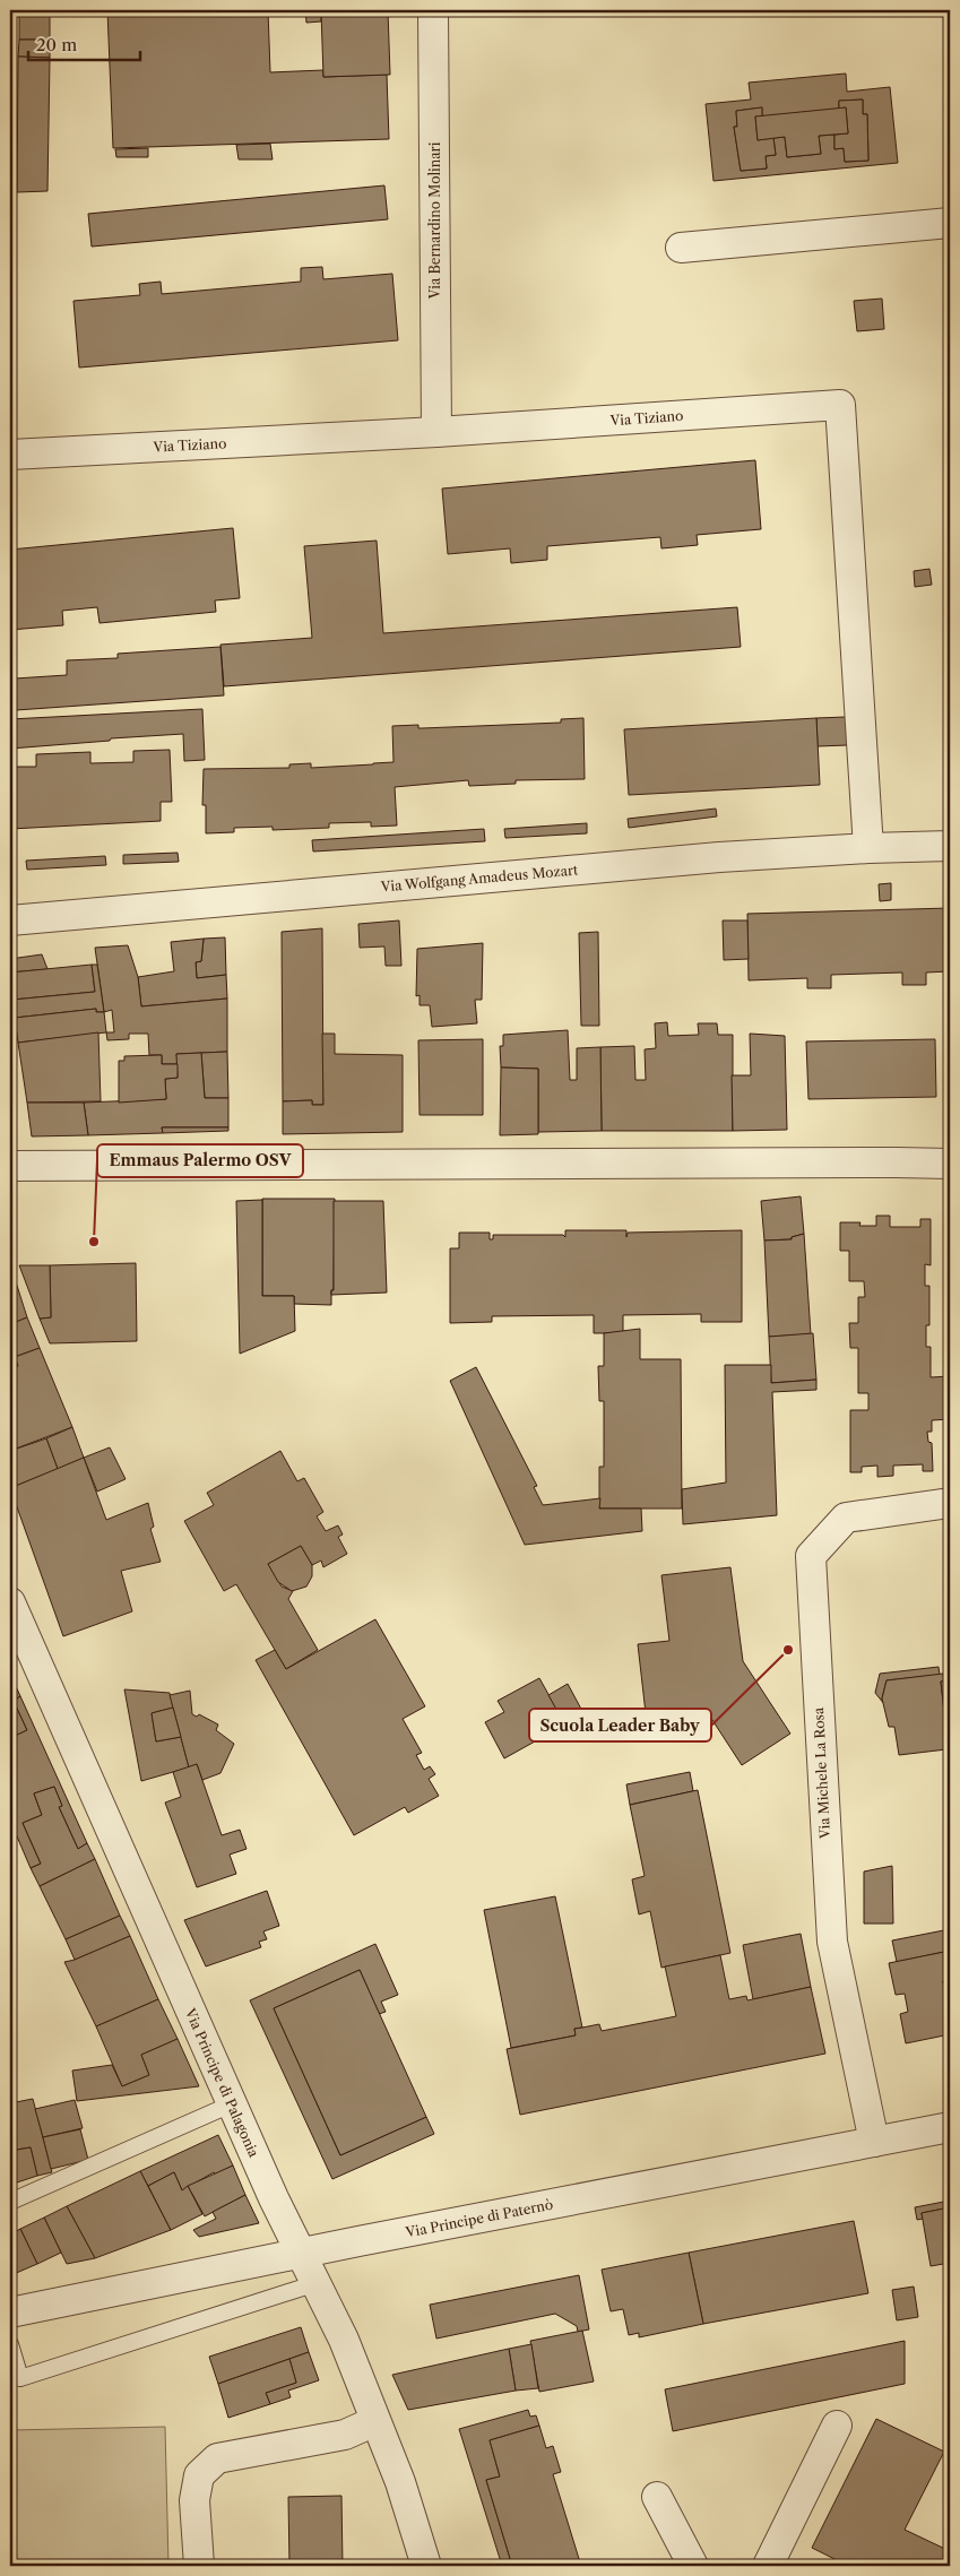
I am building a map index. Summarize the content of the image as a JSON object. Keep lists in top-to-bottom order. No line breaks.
{"streets":{"street":["Via Bernardino Molinari","Via Tiziano","Via Wolfgang Amadeus Mozart","Via Michele La Rosa","Via Principe di Palagonia","Via Principe di Paternò"]},"crossings":[["Via Bernardino Molinari","Via Tiziano"],["Via Tiziano","Via Wolfgang Amadeus Mozart"],["Via Michele La Rosa","Via Principe di Paternò"],["Via Principe di Palagonia","Via Principe di Paternò"]],"places":["Emmaus Palermo OSV","Scuola Leader Baby"],"scale_bar":"20 m"}
